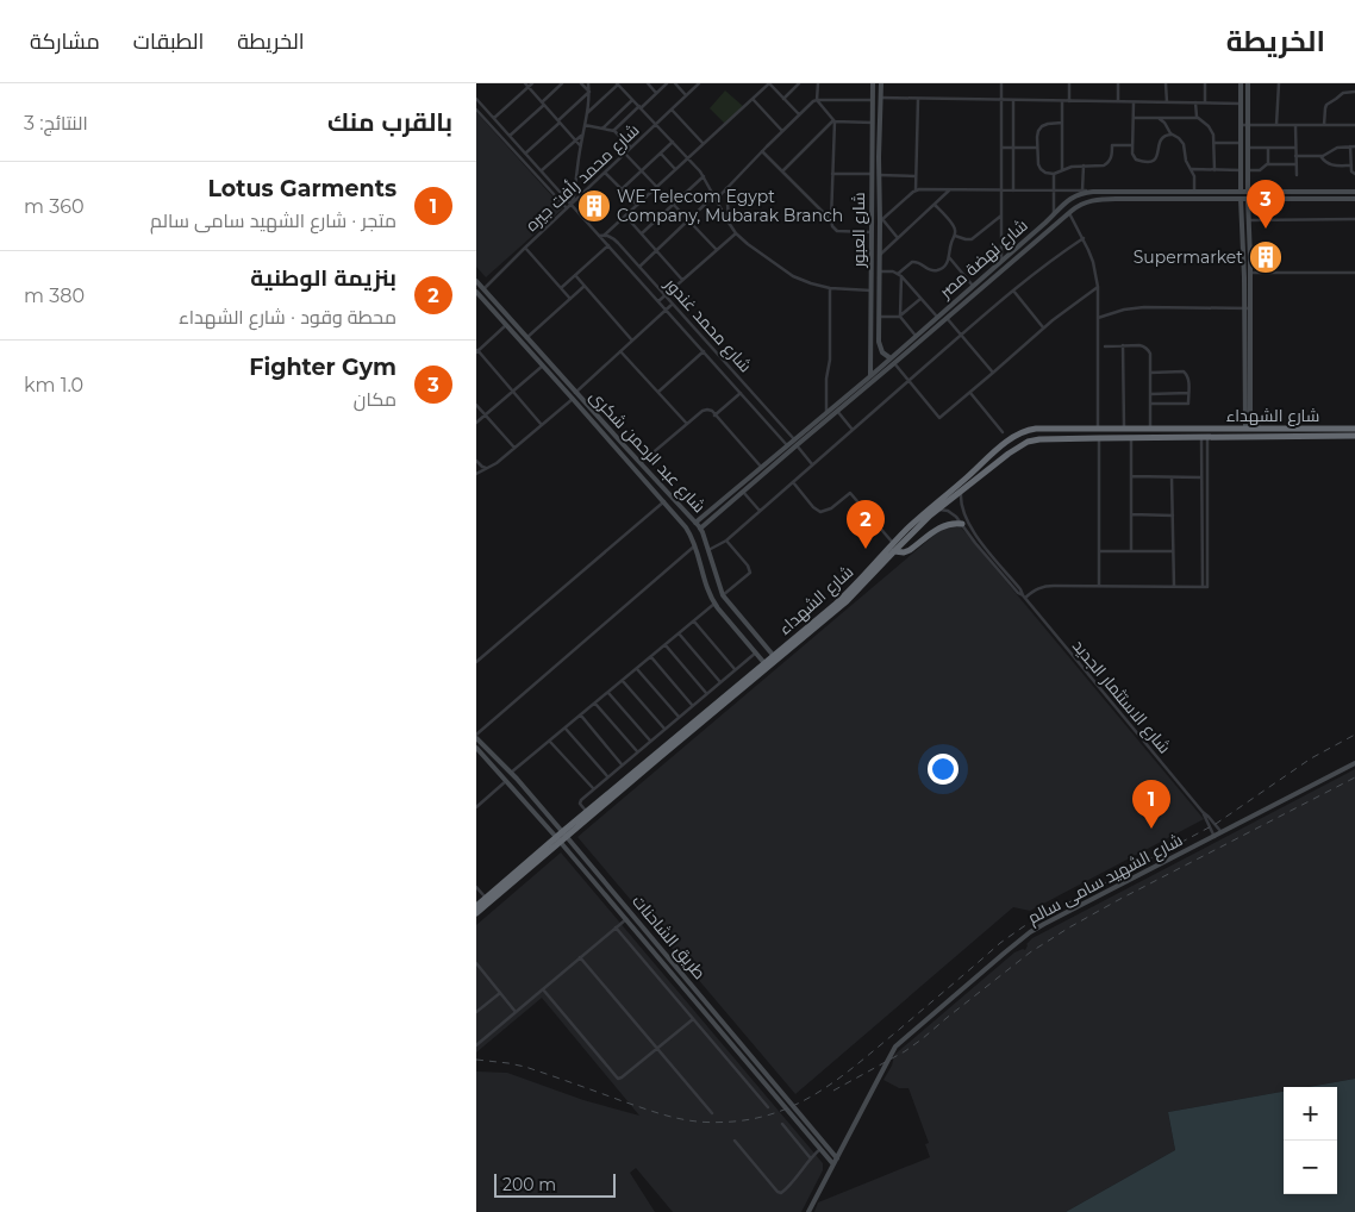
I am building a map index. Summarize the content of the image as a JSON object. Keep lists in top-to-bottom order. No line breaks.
{"streets":{"highway":["شارع الشهداء"],"street":["شارع محمد رأفت جيره","شارع العبور","شارع نهضة مصر","شارع محمد غندور","شارع عبد الرحمن شكرى","شارع الاستثمار الجديد","شارع الشهيد سامى سالم","طريق الشاحنات"]},"crossings":[["شارع محمد رأفت جيره","شارع محمد غندور"],["شارع محمد رأفت جيره","شارع عبد الرحمن شكرى"],["شارع العبور","شارع نهضة مصر"],["شارع نهضة مصر","شارع محمد غندور"],["شارع نهضة مصر","شارع عبد الرحمن شكرى"],["شارع الشهداء","شارع عبد الرحمن شكرى"],["شارع الشهداء","شارع الاستثمار الجديد"],["شارع الشهداء","طريق الشاحنات"],["شارع الاستثمار الجديد","شارع الشهيد سامى سالم"],["شارع الشهيد سامى سالم","طريق الشاحنات"]],"places":{"building":["WE Telecom Egypt Company, Mubarak Branch","Supermarket"]},"scale_bar":"200 m","page":{"header":"الخريطة","nav":["الخريطة","الطبقات","مشاركة"],"heading":["بالقرب منك","النتائج: 3"],"list":[{"mark":"1","name":"Lotus Garments","note":"متجر · شارع الشهيد سامى سالم","value":"360 m"},{"mark":"2","name":"بنزيمة الوطنية","note":"محطة وقود · شارع الشهداء","value":"380 m"},{"mark":"3","name":"Fighter Gym","note":"مكان","value":"1.0 km"}],"pins":["3","2","1"],"map_buttons":["+","−"],"scale":"200 m"}}
